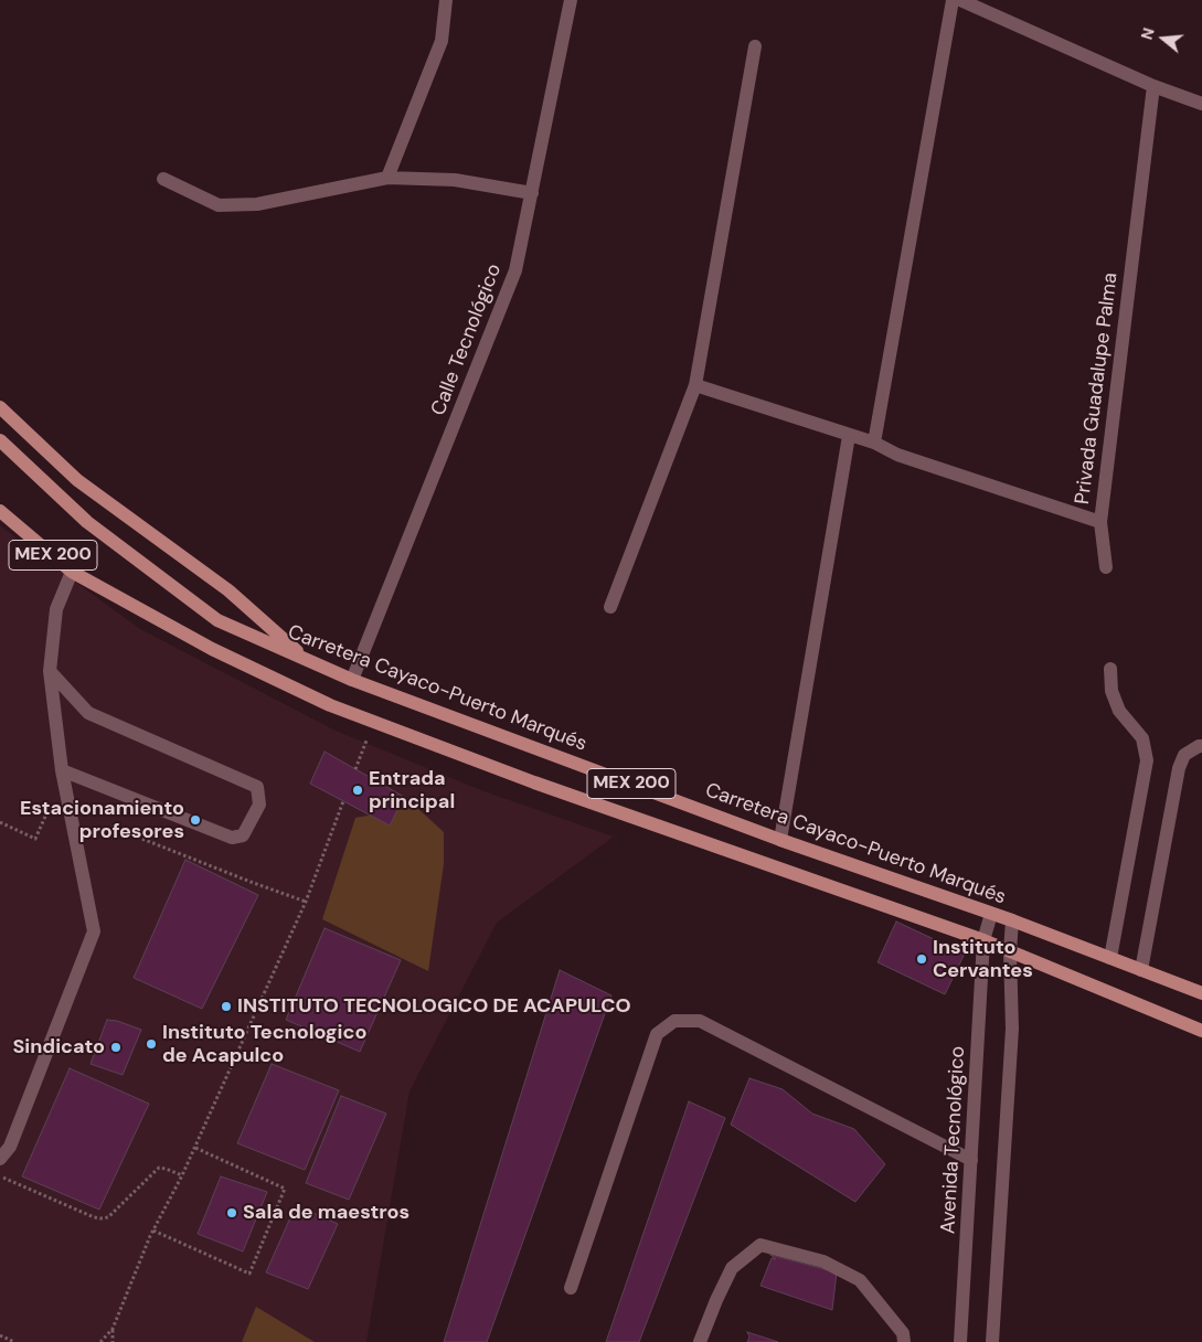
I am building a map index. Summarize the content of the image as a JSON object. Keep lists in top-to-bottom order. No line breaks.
{"streets":{"main road":["MEX 200","Carretera Cayaco-Puerto Marqués"],"street":["Calle Tecnológico","Privada Guadalupe Palma","Avenida Tecnológico"]},"crossings":[["Calle Tecnológico","Carretera Cayaco-Puerto Marqués"],["MEX 200","Avenida Tecnológico"],["Carretera Cayaco-Puerto Marqués","Avenida Tecnológico"]],"places":["Entrada principal","Estacionamiento profesores","Instituto Cervantes","INSTITUTO TECNOLOGICO DE ACAPULCO","Instituto Tecnologico de Acapulco","Sindicato","Sala de maestros"],"north":"left"}
